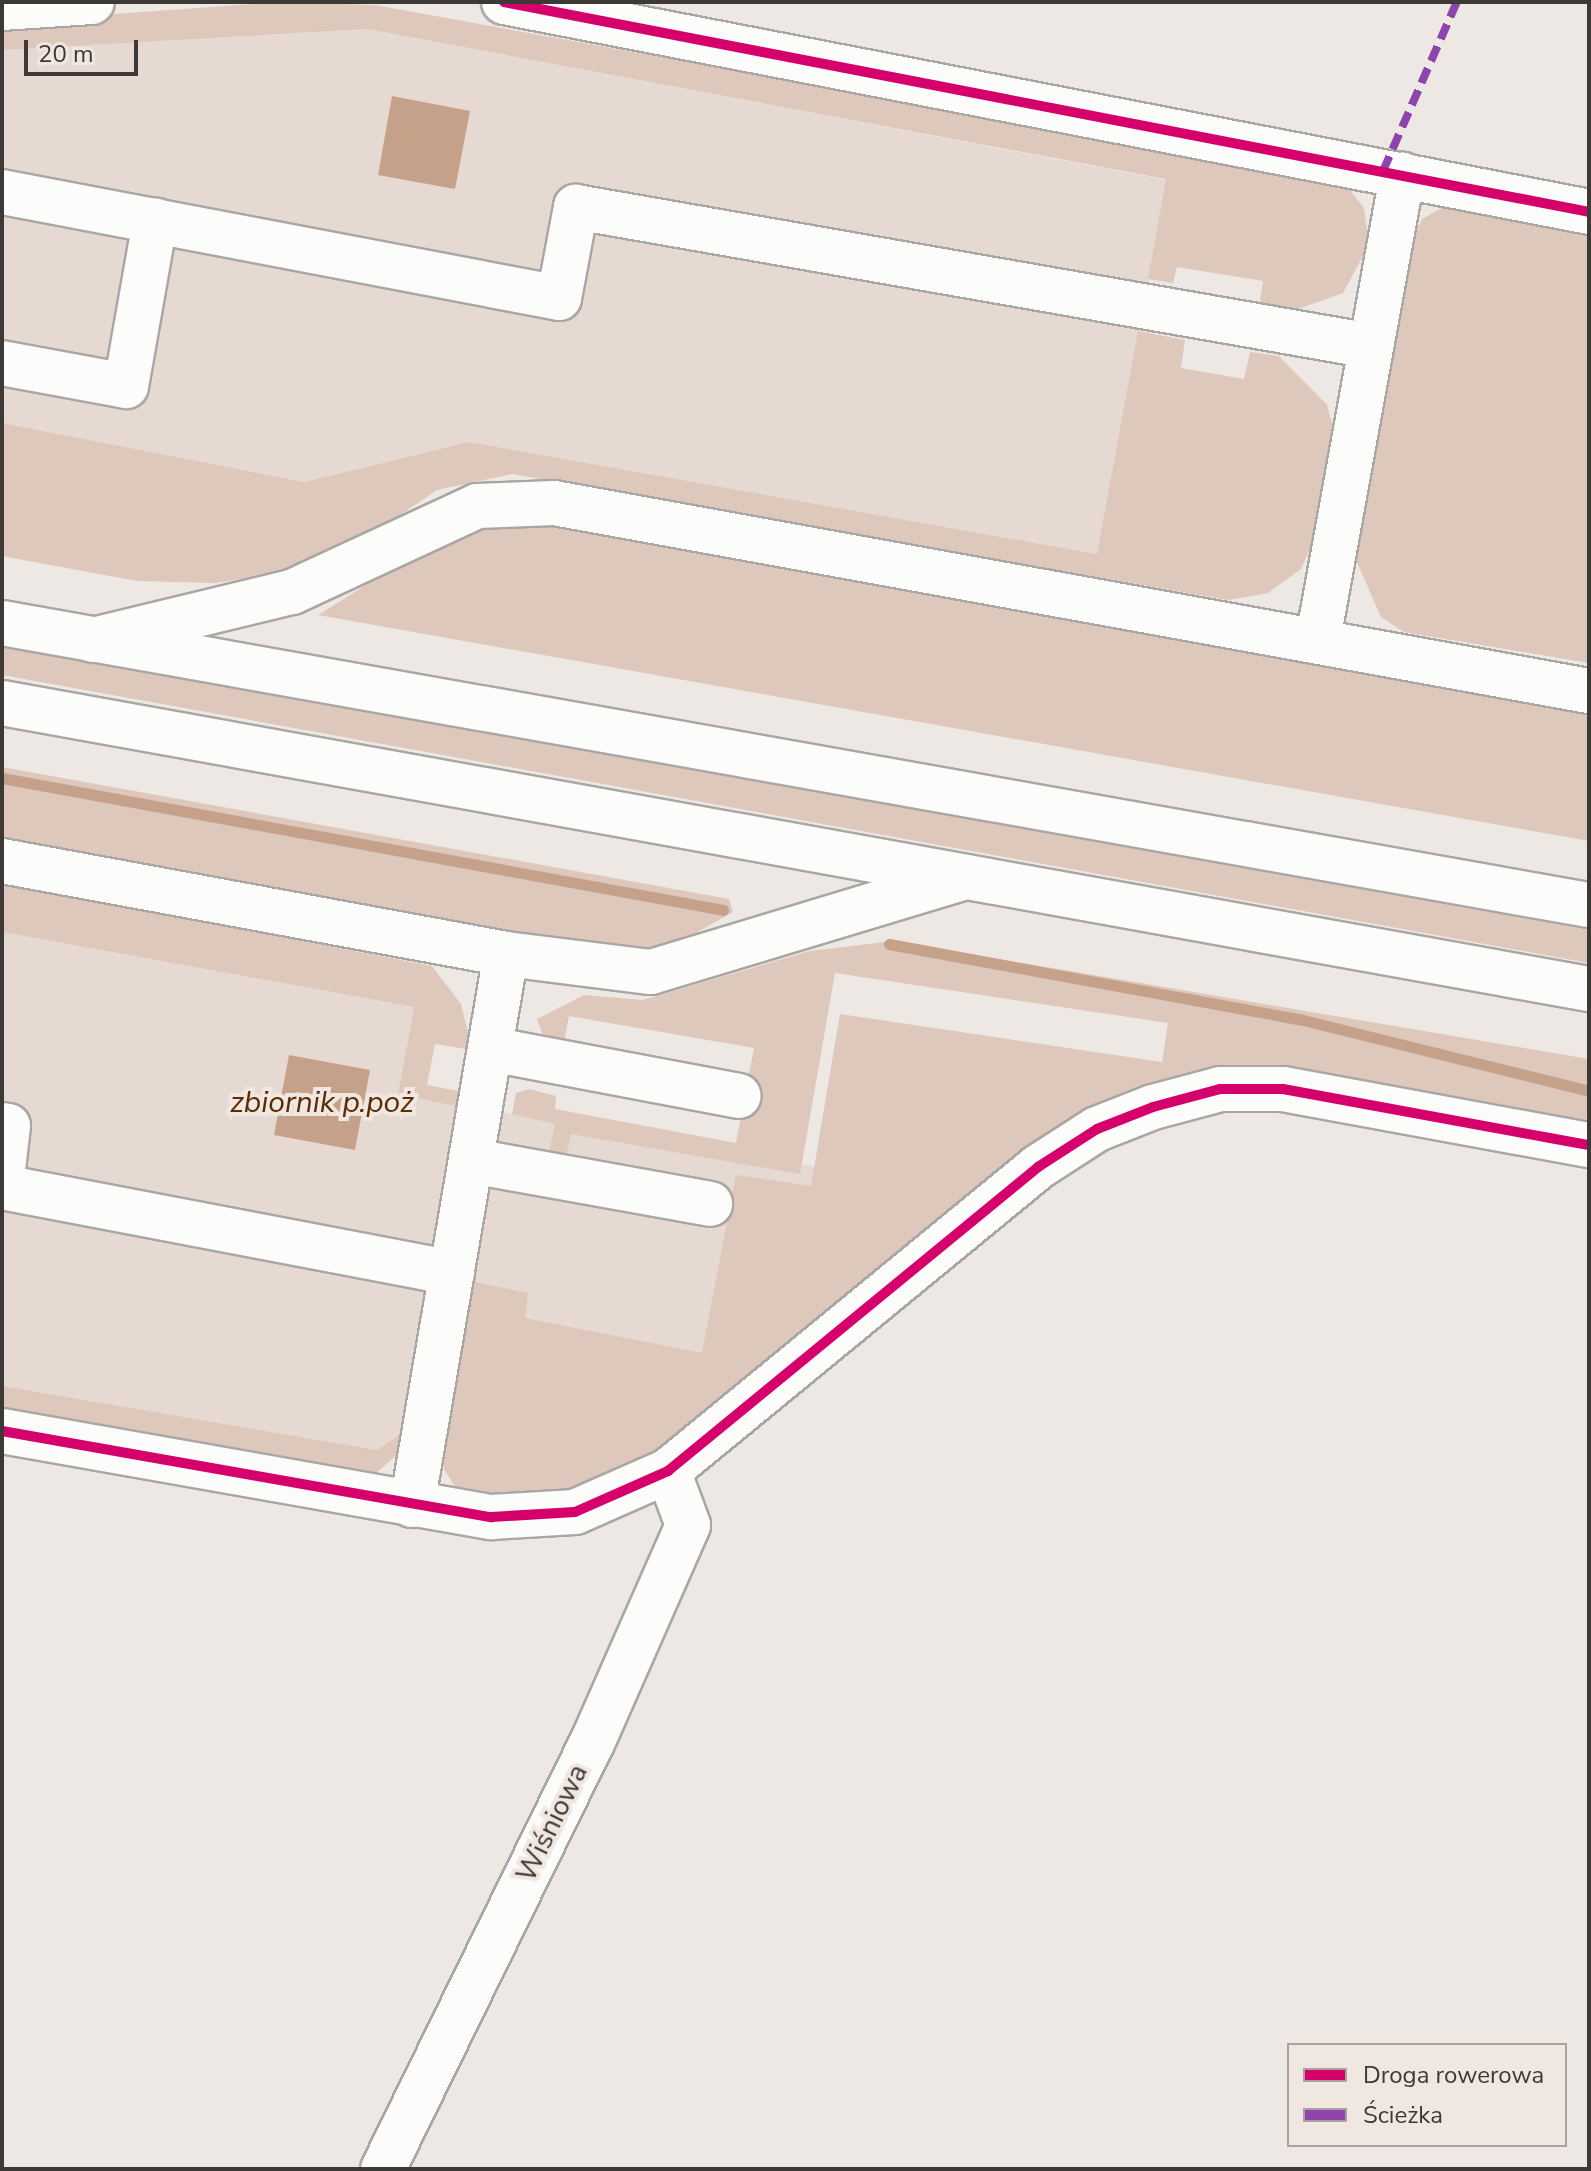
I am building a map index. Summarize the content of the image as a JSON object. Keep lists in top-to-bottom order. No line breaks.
{"streets":{"main road":["Wiśniowa"]},"water":["zbiornik p.poż"],"legend":["Droga rowerowa","Ścieżka"],"scale_bar":"20 m"}
